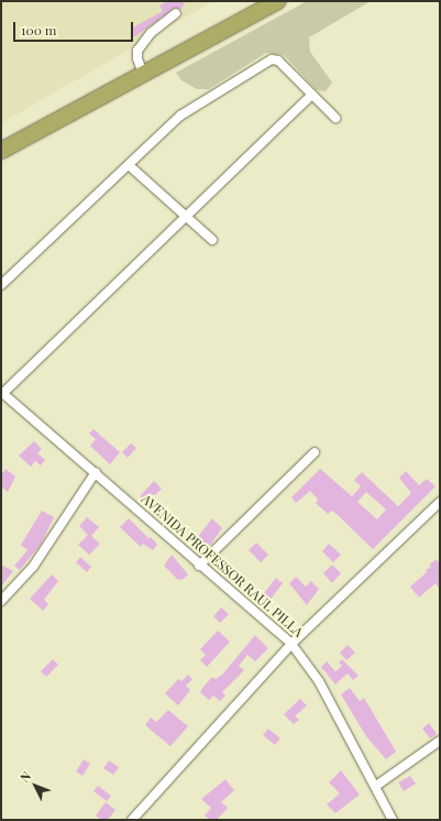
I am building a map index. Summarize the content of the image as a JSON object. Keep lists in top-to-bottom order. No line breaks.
{"streets":{"street":["AVENIDA PROFESSOR RAUL PILLA"]},"scale_bar":"100 m","north":"top left"}
